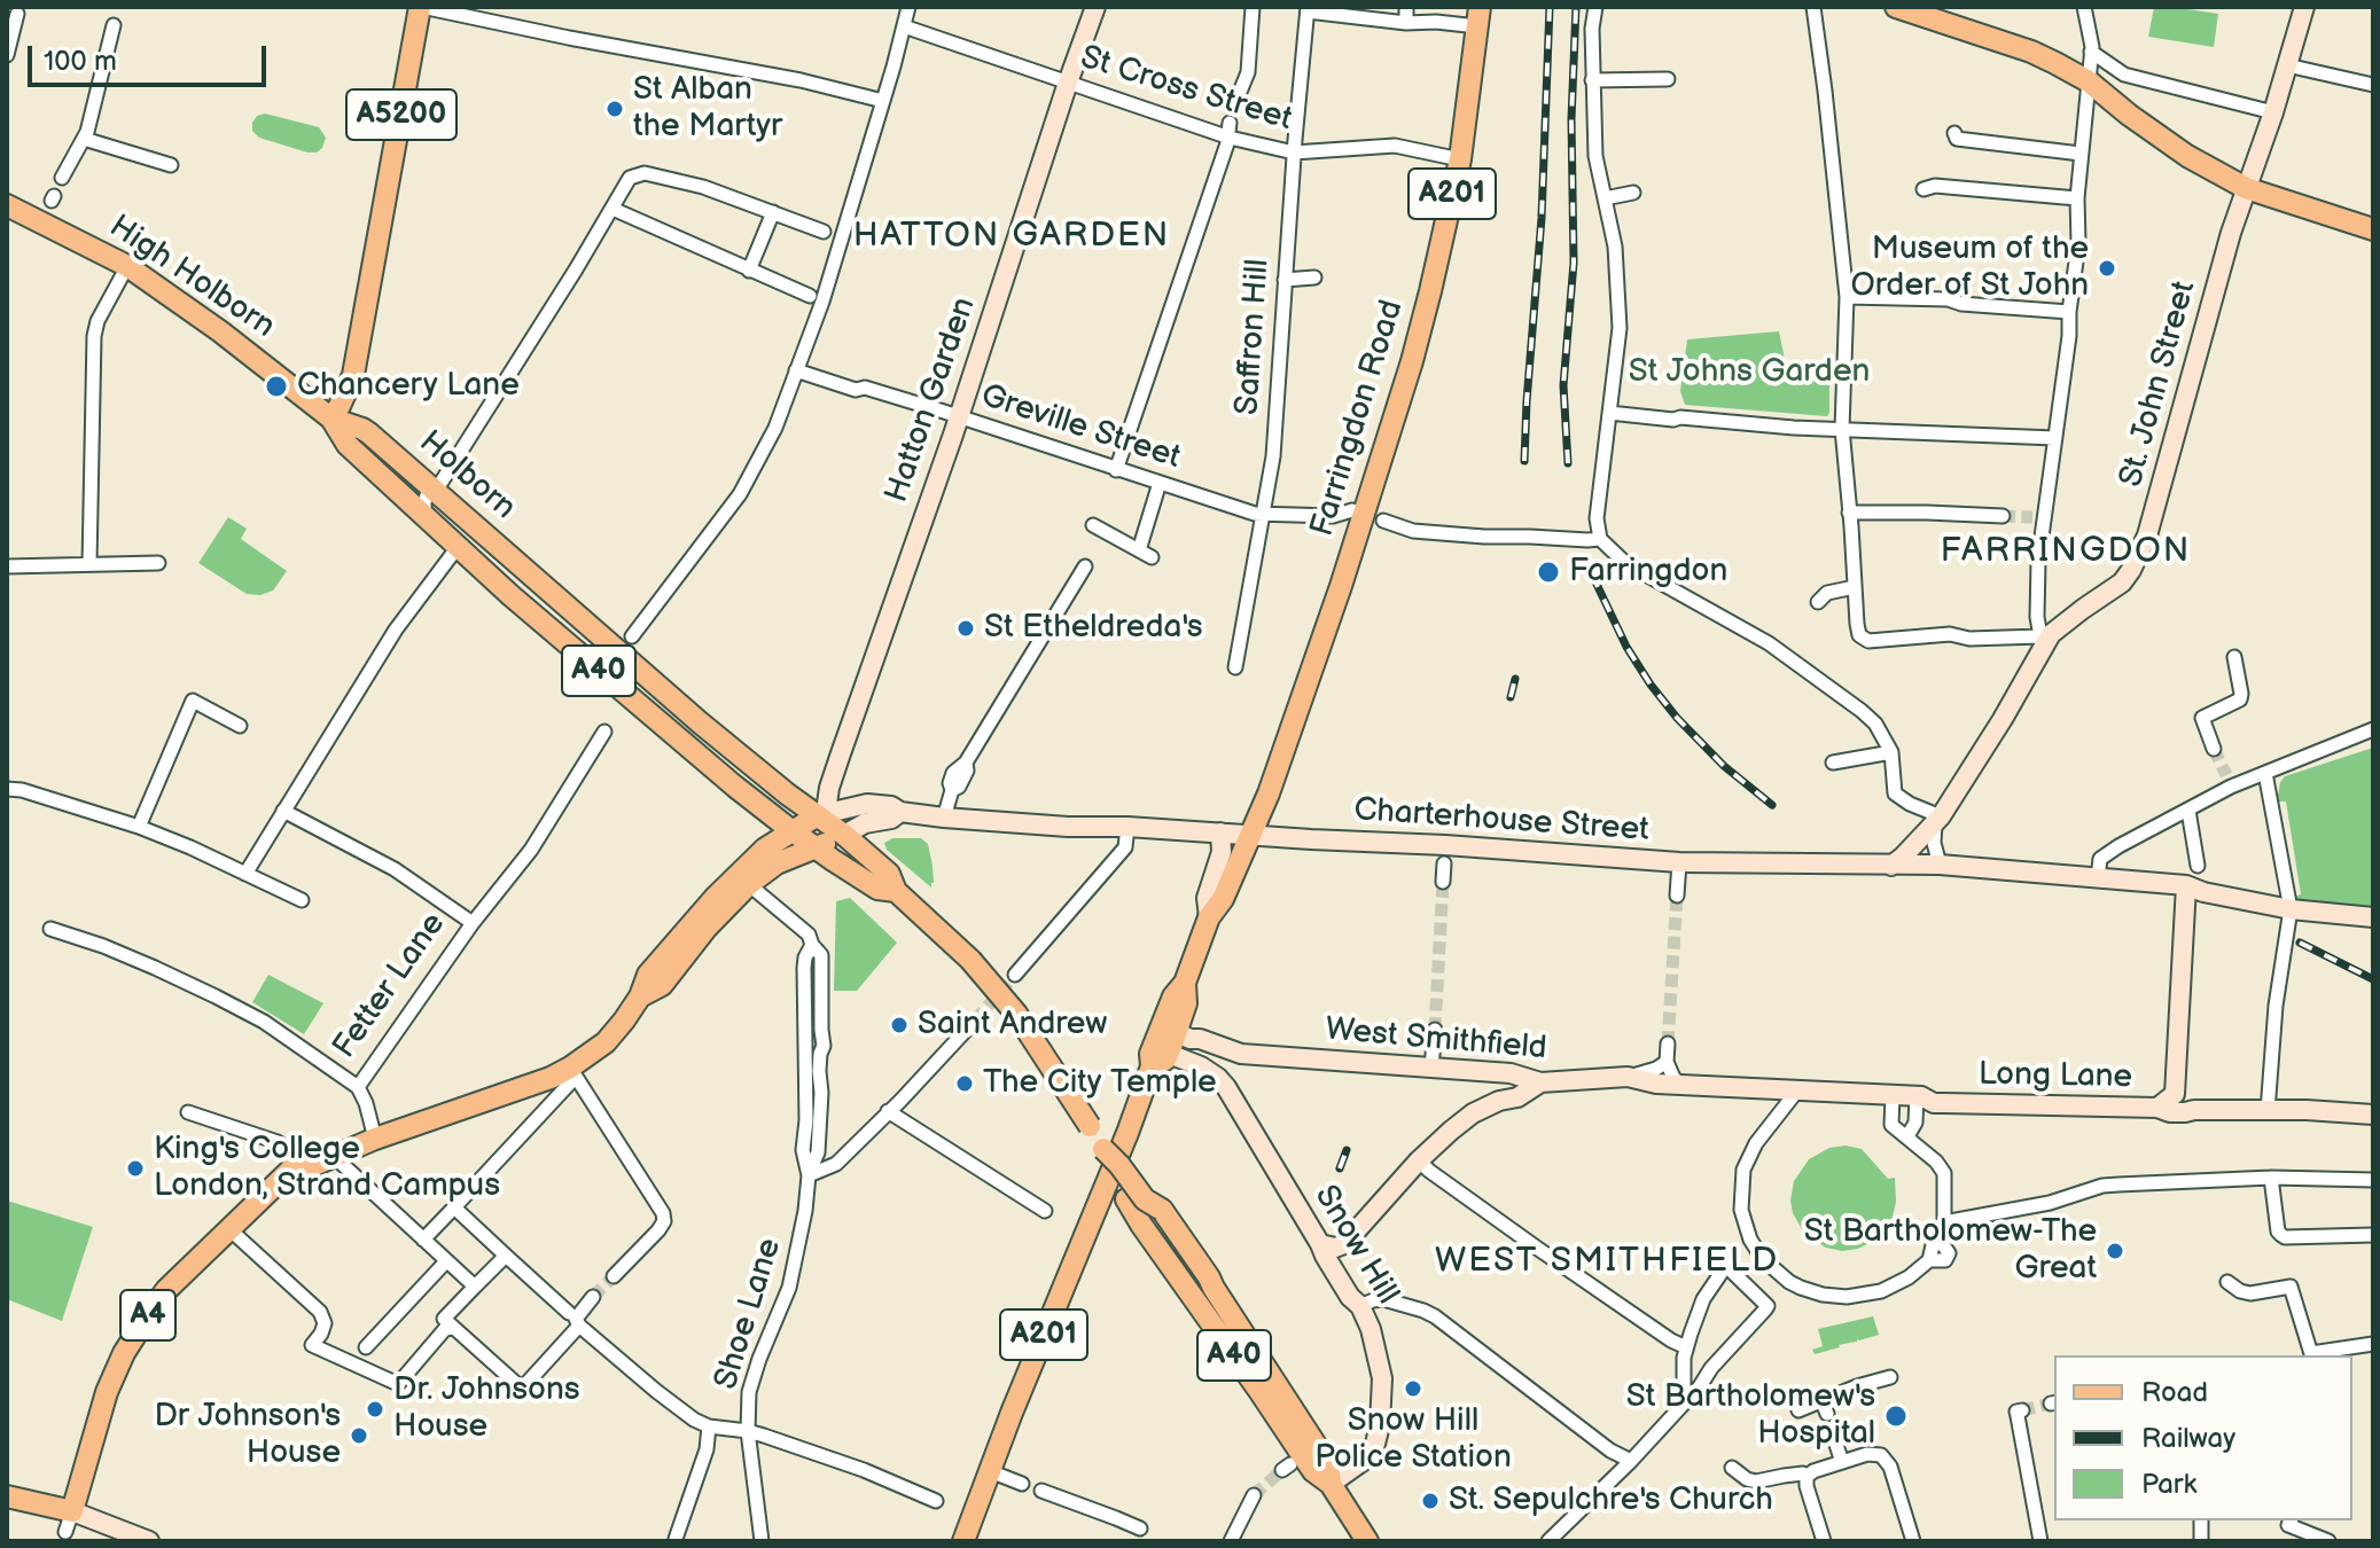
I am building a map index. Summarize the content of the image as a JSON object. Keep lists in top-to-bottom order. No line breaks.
{"streets":{"main road":["A5200","A201","High Holborn","Farringdon Road","Holborn","A40","A4"],"street":["St Cross Street","Saffron Hill","St. John Street","Hatton Garden","Greville Street","Charterhouse Street","Fetter Lane","West Smithfield","Long Lane","Snow Hill","Shoe Lane"]},"crossings":[["St Cross Street","Saffron Hill"],["St Cross Street","Hatton Garden"],["St Cross Street","Farringdon Road"],["A5200","High Holborn"],["A5200","Holborn"],["A201","Farringdon Road"],["A201","Charterhouse Street"],["A201","West Smithfield"],["A201","Snow Hill"],["High Holborn","Holborn"],["Saffron Hill","Greville Street"],["St. John Street","Charterhouse Street"],["Hatton Garden","Greville Street"],["Hatton Garden","Holborn"],["Hatton Garden","A40"],["Hatton Garden","Charterhouse Street"],["Hatton Garden","A4"],["Farringdon Road","Charterhouse Street"],["Holborn","A40"],["Holborn","Charterhouse Street"],["Holborn","A4"],["A40","Charterhouse Street"],["A40","Snow Hill"],["A40","A4"],["Charterhouse Street","A4"],["Fetter Lane","A4"],["West Smithfield","Long Lane"],["West Smithfield","Snow Hill"],["Shoe Lane","A4"]],"districts":["HATTON GARDEN","FARRINGDON","WEST SMITHFIELD"],"parks":["St Johns Garden"],"places":["St Alban the Martyr","Museum of the Order of St John","Chancery Lane","Farringdon","St Etheldreda's","Saint Andrew","The City Temple","King's College London, Strand Campus","St Bartholomew-The Great","Snow Hill Police Station","Dr. Johnsons House","St Bartholomew's Hospital","Dr Johnson's House","St. Sepulchre's Church"],"legend":["Road","Railway","Park"],"scale_bar":"100 m"}
